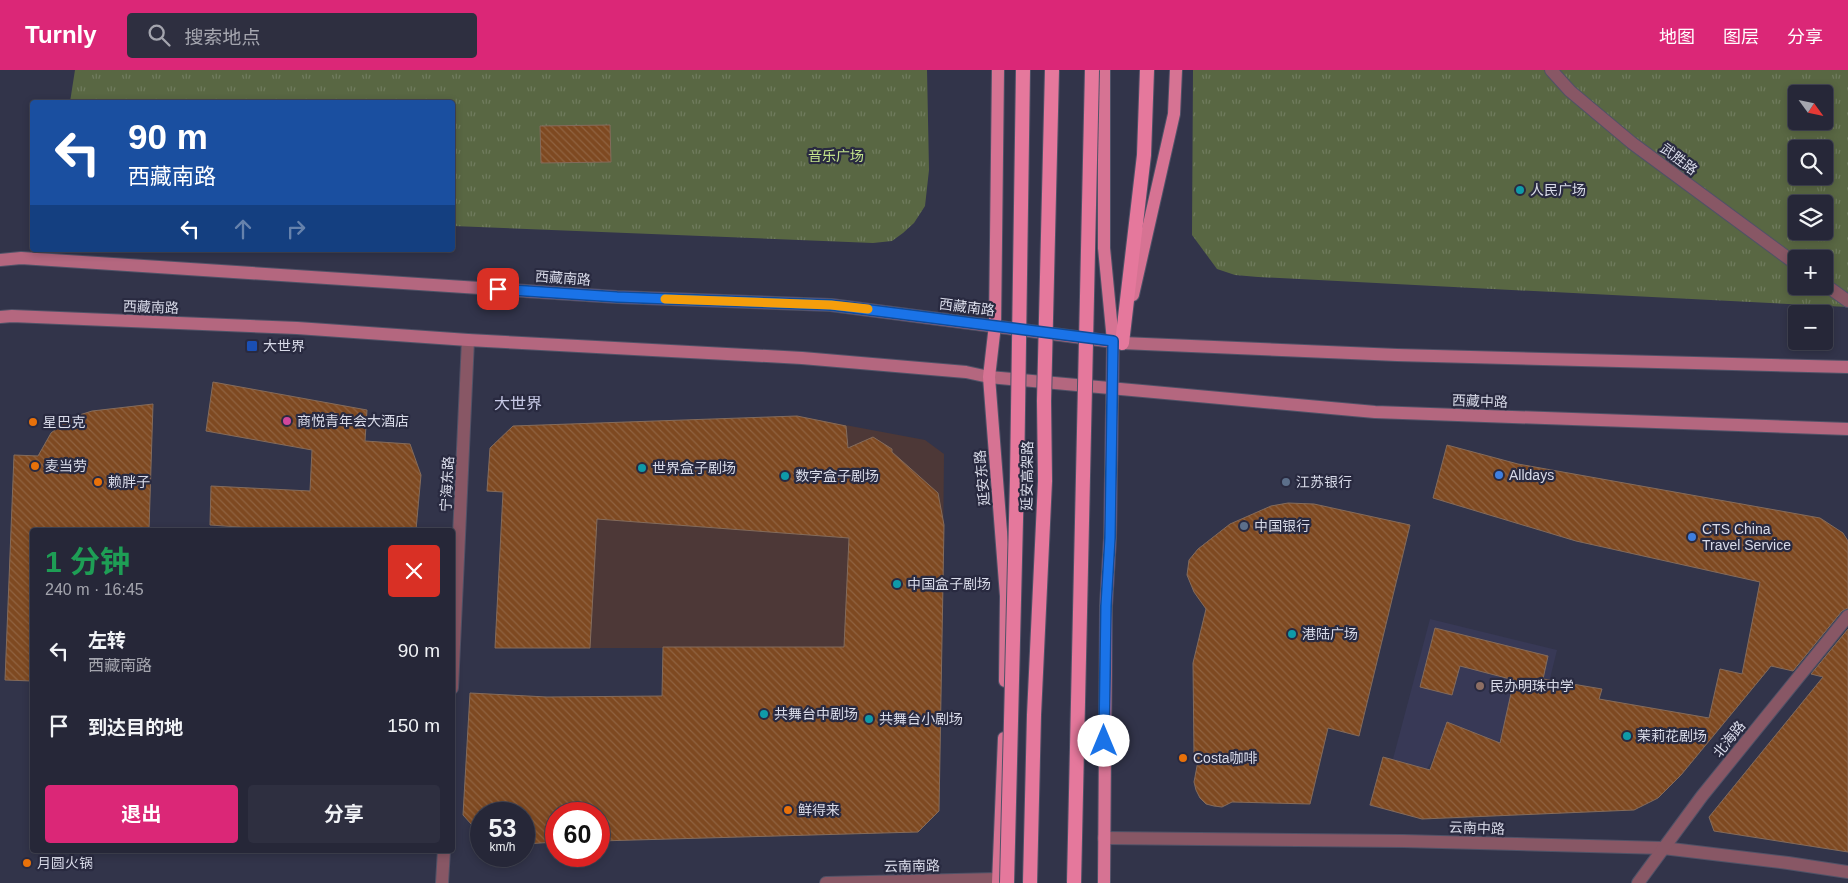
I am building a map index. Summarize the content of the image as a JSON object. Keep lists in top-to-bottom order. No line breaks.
{"streets":{"highway":["延安高架路"],"main road":["西藏南路","西藏中路","延安东路"],"street":["武胜路","宁海东路","北海路","云南中路","云南南路"]},"crossings":[["西藏南路","西藏中路"],["西藏南路","延安东路"],["西藏南路","宁海东路"],["西藏中路","延安东路"],["延安东路","云南南路"],["北海路","云南中路"]],"districts":["大世界"],"parks":["音乐广场"],"places":{"other":["人民广场","商悦青年会大酒店","星巴克","麦当劳","世界盒子剧场","Alldays","数字盒子剧场","赖胖子","江苏银行","中国银行","CTS China Travel Service","中国盒子剧场","港陆广场","民办明珠中学","共舞台中剧场","共舞台小剧场","茉莉花剧场","Costa咖啡","鲜得来","月圆火锅"],"transit":["大世界"]},"north":"bottom right","page":{"header":"Turnly","search":"搜索地点","nav":["地图","图层","分享"],"map_buttons":["+","−"],"turn":["90 m","西藏南路"],"heading":["1 分钟","240 m · 16:45"],"list":[{"name":"左转","note":"西藏南路","value":"90 m"},{"name":"到达目的地","value":"150 m"}],"buttons":["退出","分享"],"speed":"53 km/h","limit":"60"}}
